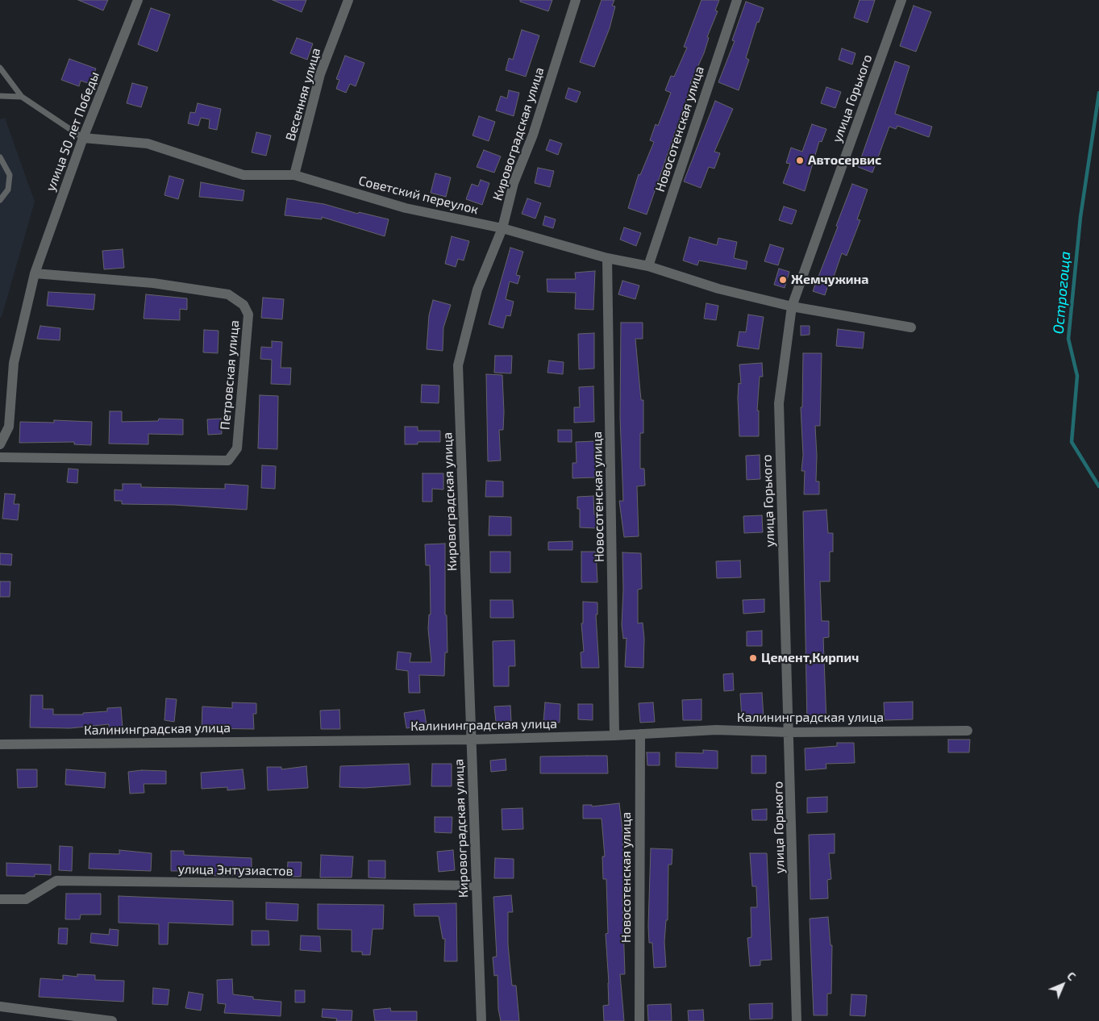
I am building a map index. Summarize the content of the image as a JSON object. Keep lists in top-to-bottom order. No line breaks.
{"streets":{"street":["Весенняя улица","улица Горького","Новосотенская улица","улица 50 лет Победы","Кировоградская улица","Советский переулок","Петровская улица","Калининградская улица","улица Энтузиастов"]},"crossings":[["Весенняя улица","Советский переулок"],["улица Горького","Советский переулок"],["улица Горького","Калининградская улица"],["Новосотенская улица","Советский переулок"],["Новосотенская улица","Калининградская улица"],["улица 50 лет Победы","Советский переулок"],["улица 50 лет Победы","Петровская улица"],["Кировоградская улица","Советский переулок"],["Кировоградская улица","Калининградская улица"],["Кировоградская улица","улица Энтузиастов"]],"water":["Острогоща"],"places":["Автосервис","Жемчужина","Цемент,Кирпич"],"north":"top right"}
